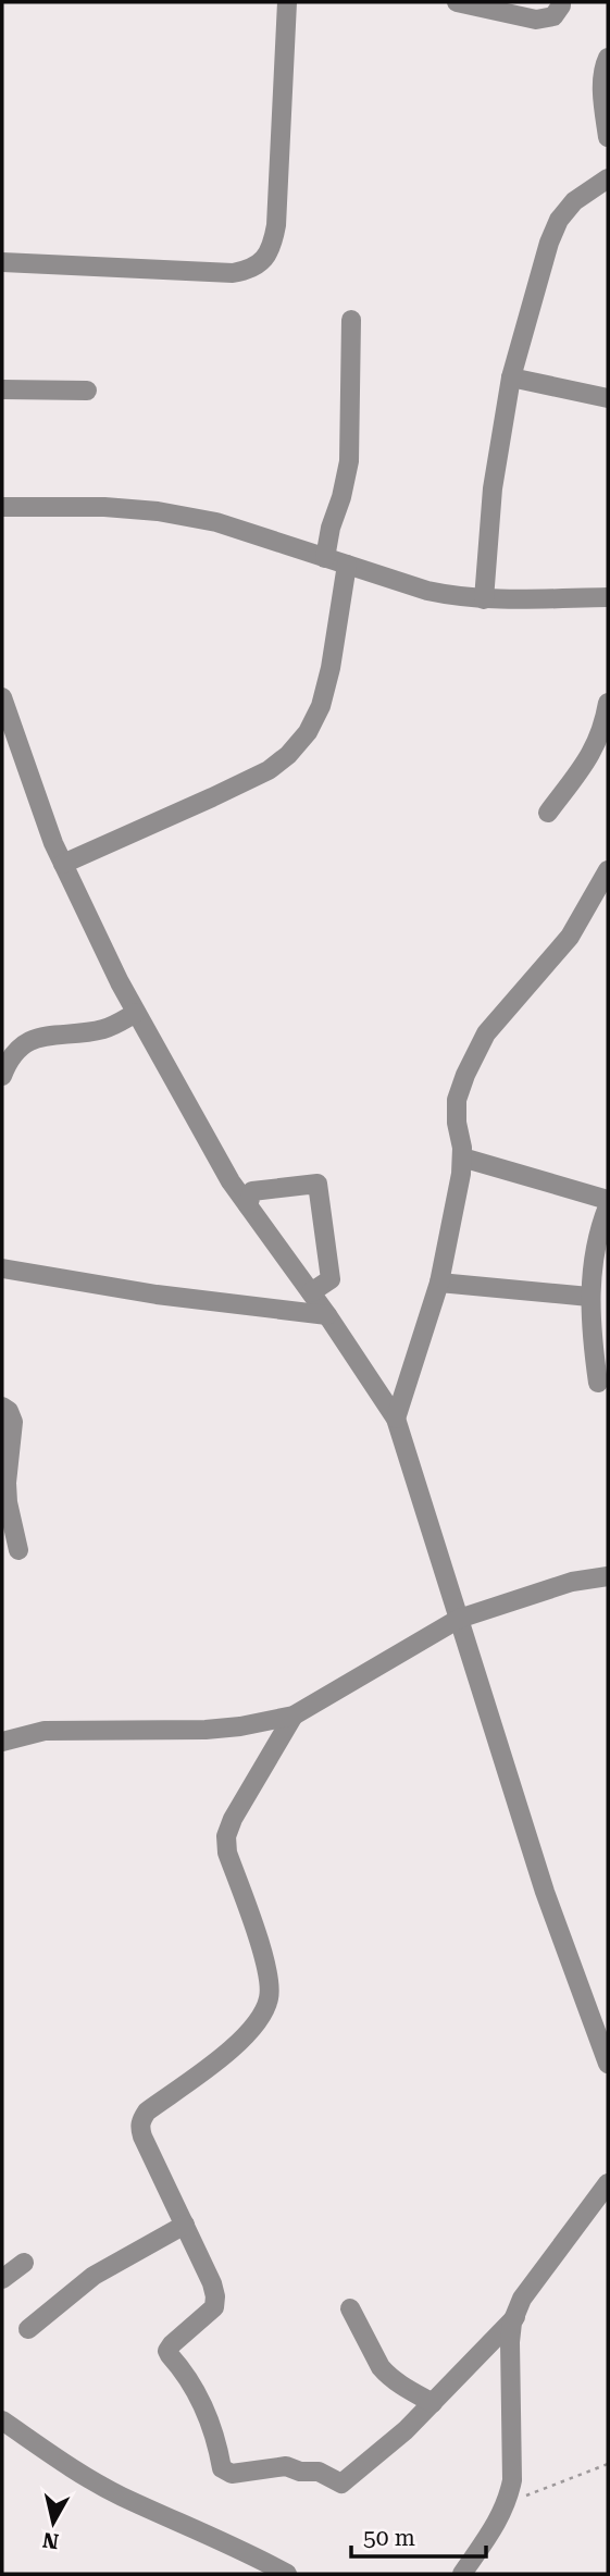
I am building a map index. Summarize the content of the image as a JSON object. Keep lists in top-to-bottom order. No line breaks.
{"scale_bar":"50 m","north":"bottom"}
